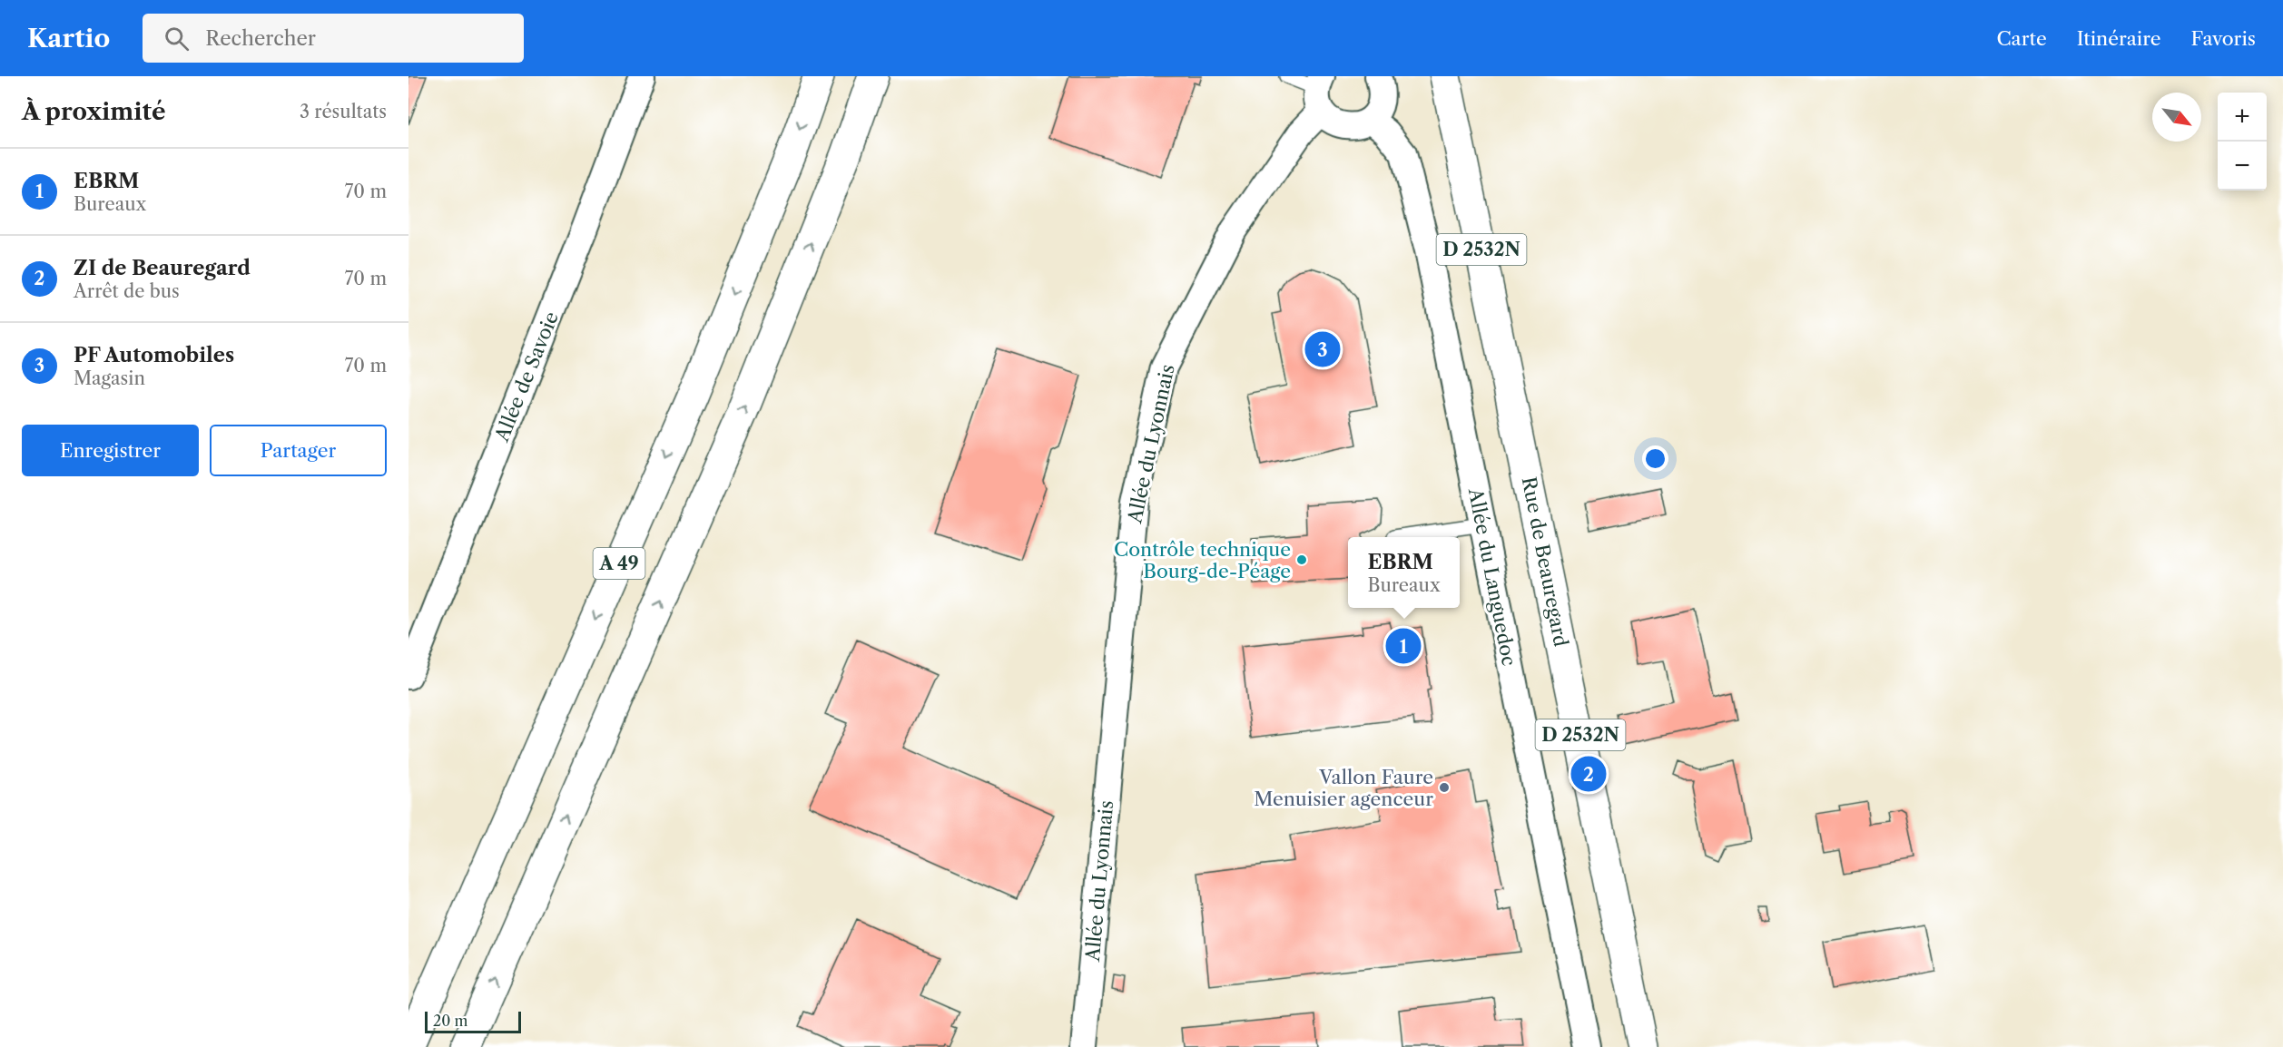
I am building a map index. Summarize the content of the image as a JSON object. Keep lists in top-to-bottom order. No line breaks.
{"streets":{"main road":["D 2532N","Rue de Beauregard","A 49"],"street":["Allée de Savoie","Allée du Lyonnais","Allée du Languedoc"]},"places":["Contrôle technique Bourg-de-Péage","Vallon Faure Menuisier agenceur"],"scale_bar":"20 m","north":"bottom right","page":{"header":"Kartio","search":"Rechercher","nav":["Carte","Itinéraire","Favoris"],"heading":["À proximité","3 résultats"],"map_buttons":["+","−"],"list":[{"mark":"1","name":"EBRM","note":"Bureaux","value":"70 m"},{"mark":"2","name":"ZI de Beauregard","note":"Arrêt de bus","value":"70 m"},{"mark":"3","name":"PF Automobiles","note":"Magasin","value":"70 m"}],"pins":["3","1","2"],"buttons":["Enregistrer","Partager"],"popup":["EBRM","Bureaux"],"scale":"20 m"}}
